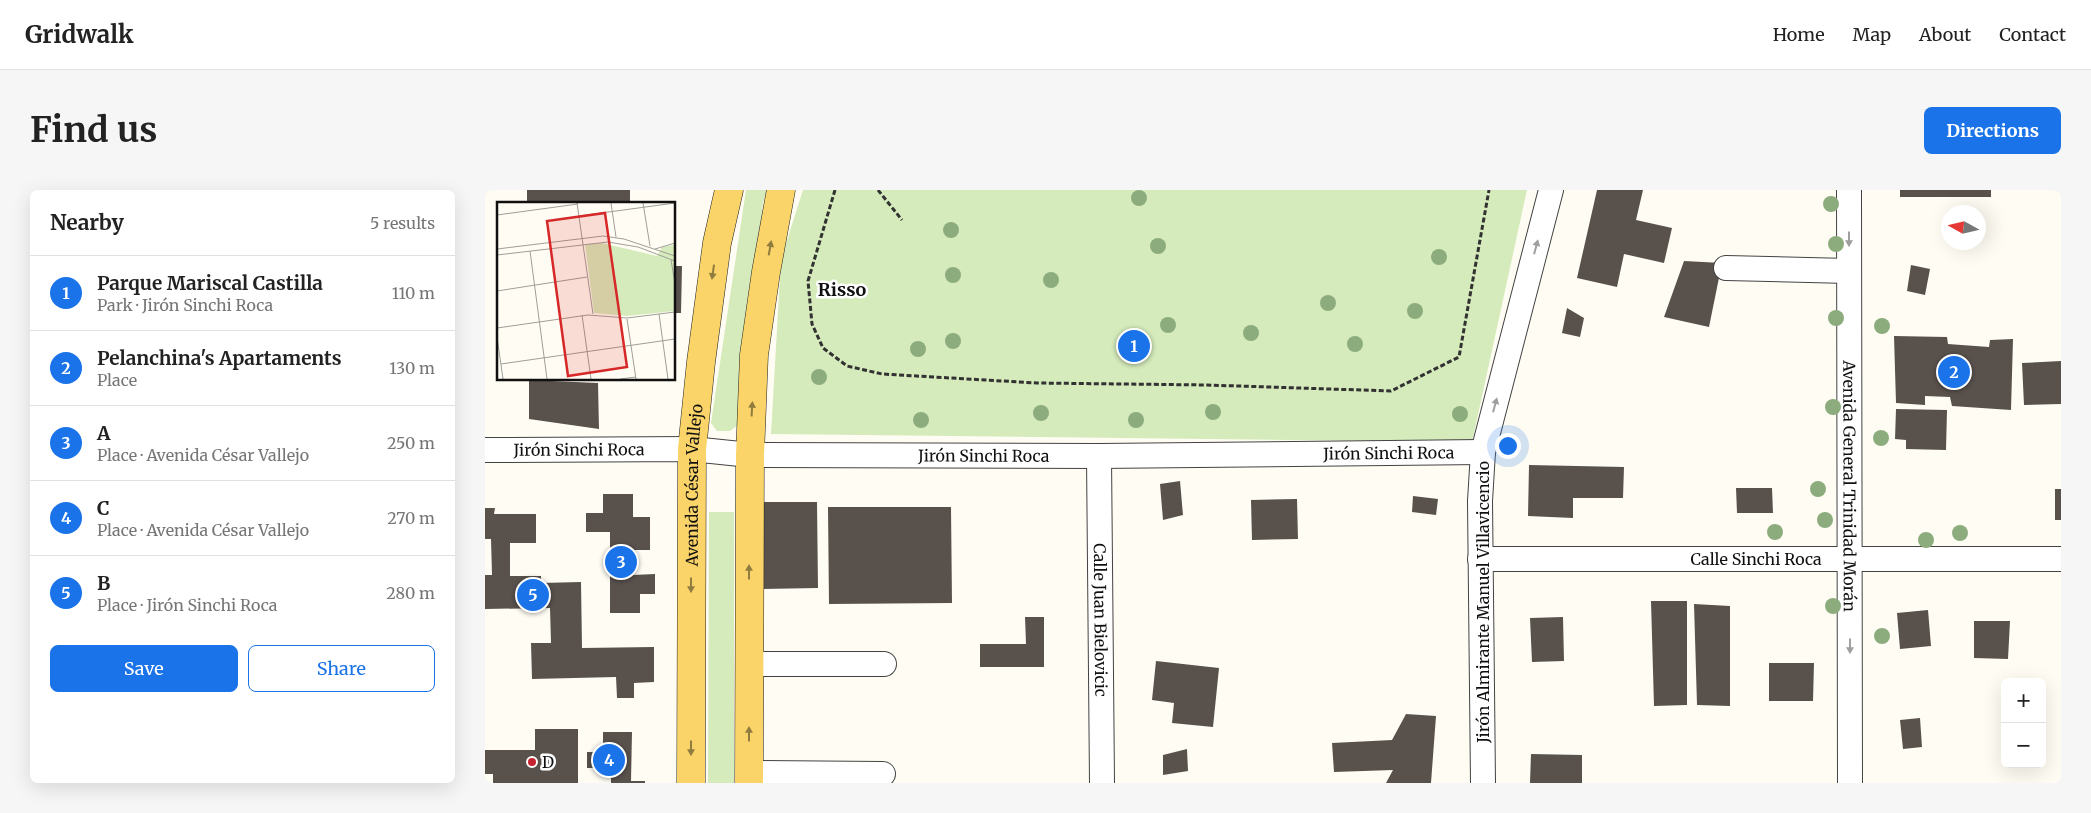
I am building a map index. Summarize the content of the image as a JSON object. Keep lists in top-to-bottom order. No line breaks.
{"streets":{"main road":["Avenida César Vallejo"],"street":["Jirón Sinchi Roca","Avenida General Trinidad Morán","Calle Sinchi Roca","Jirón Almirante Manuel Villavicencio","Calle Juan Bielovicic"]},"crossings":[["Jirón Sinchi Roca","Avenida César Vallejo"],["Jirón Sinchi Roca","Jirón Almirante Manuel Villavicencio"],["Jirón Sinchi Roca","Calle Juan Bielovicic"],["Avenida General Trinidad Morán","Calle Sinchi Roca"],["Calle Sinchi Roca","Jirón Almirante Manuel Villavicencio"]],"one_way":["Avenida General Trinidad Morán","Jirón Almirante Manuel Villavicencio"],"districts":["Risso"],"places":["D"],"north":"left","page":{"header":"Gridwalk","nav":["Home","Map","About","Contact"],"buttons":["Directions",["Save","Share"]],"title":"Find us","heading":["Nearby","5 results"],"list":[{"mark":"1","name":"Parque Mariscal Castilla","note":"Park · Jirón Sinchi Roca","value":"110 m"},{"mark":"2","name":"Pelanchina's Apartaments","note":"Place","value":"130 m"},{"mark":"3","name":"A","note":"Place · Avenida César Vallejo","value":"250 m"},{"mark":"4","name":"C","note":"Place · Avenida César Vallejo","value":"270 m"},{"mark":"5","name":"B","note":"Place · Jirón Sinchi Roca","value":"280 m"}],"pins":["1","2","3","5","4"],"map_buttons":["+","−"]}}
